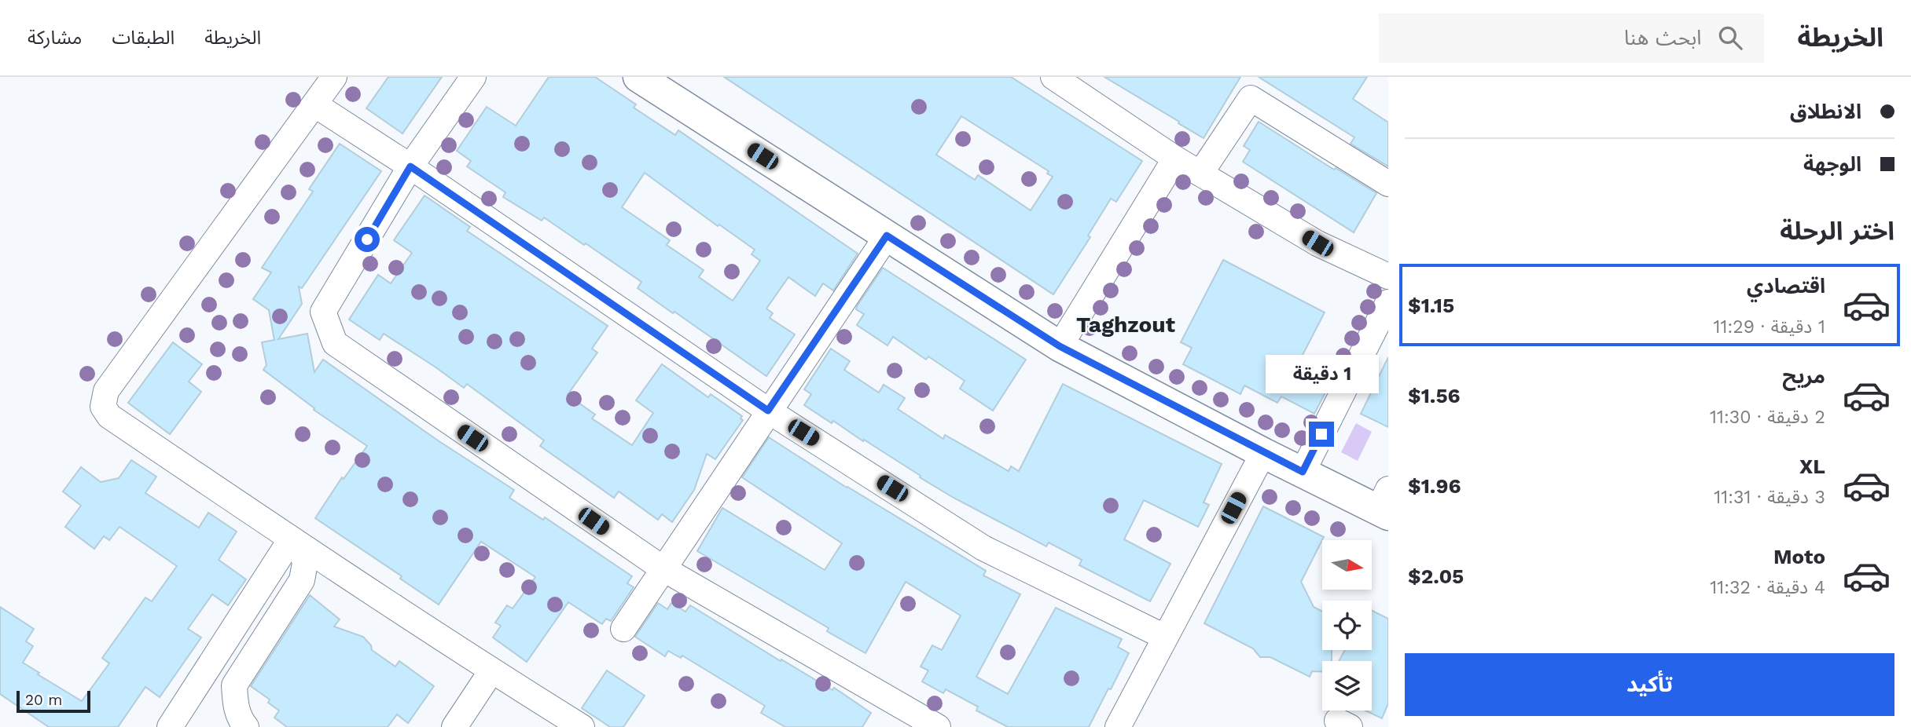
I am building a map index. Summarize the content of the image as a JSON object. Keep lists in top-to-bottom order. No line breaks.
{"districts":["Taghzout"],"scale_bar":"20 m","north":"right","page":{"header":"الخريطة","search":"ابحث هنا","nav":["الخريطة","الطبقات","مشاركة"],"banner":["الانطلاق","الوجهة"],"heading":"اختر الرحلة","list":[{"name":"اقتصادي","note":"1 دقيقة · 11:29","value":"$1.15"},{"name":"مريح","note":"2 دقيقة · 11:30","value":"$1.56"},{"name":"XL","note":"3 دقيقة · 11:31","value":"$1.96"},{"name":"Moto","note":"4 دقيقة · 11:32","value":"$2.05"}],"bubble":"1 دقيقة","buttons":"تأكيد","scale":"20 m"}}
